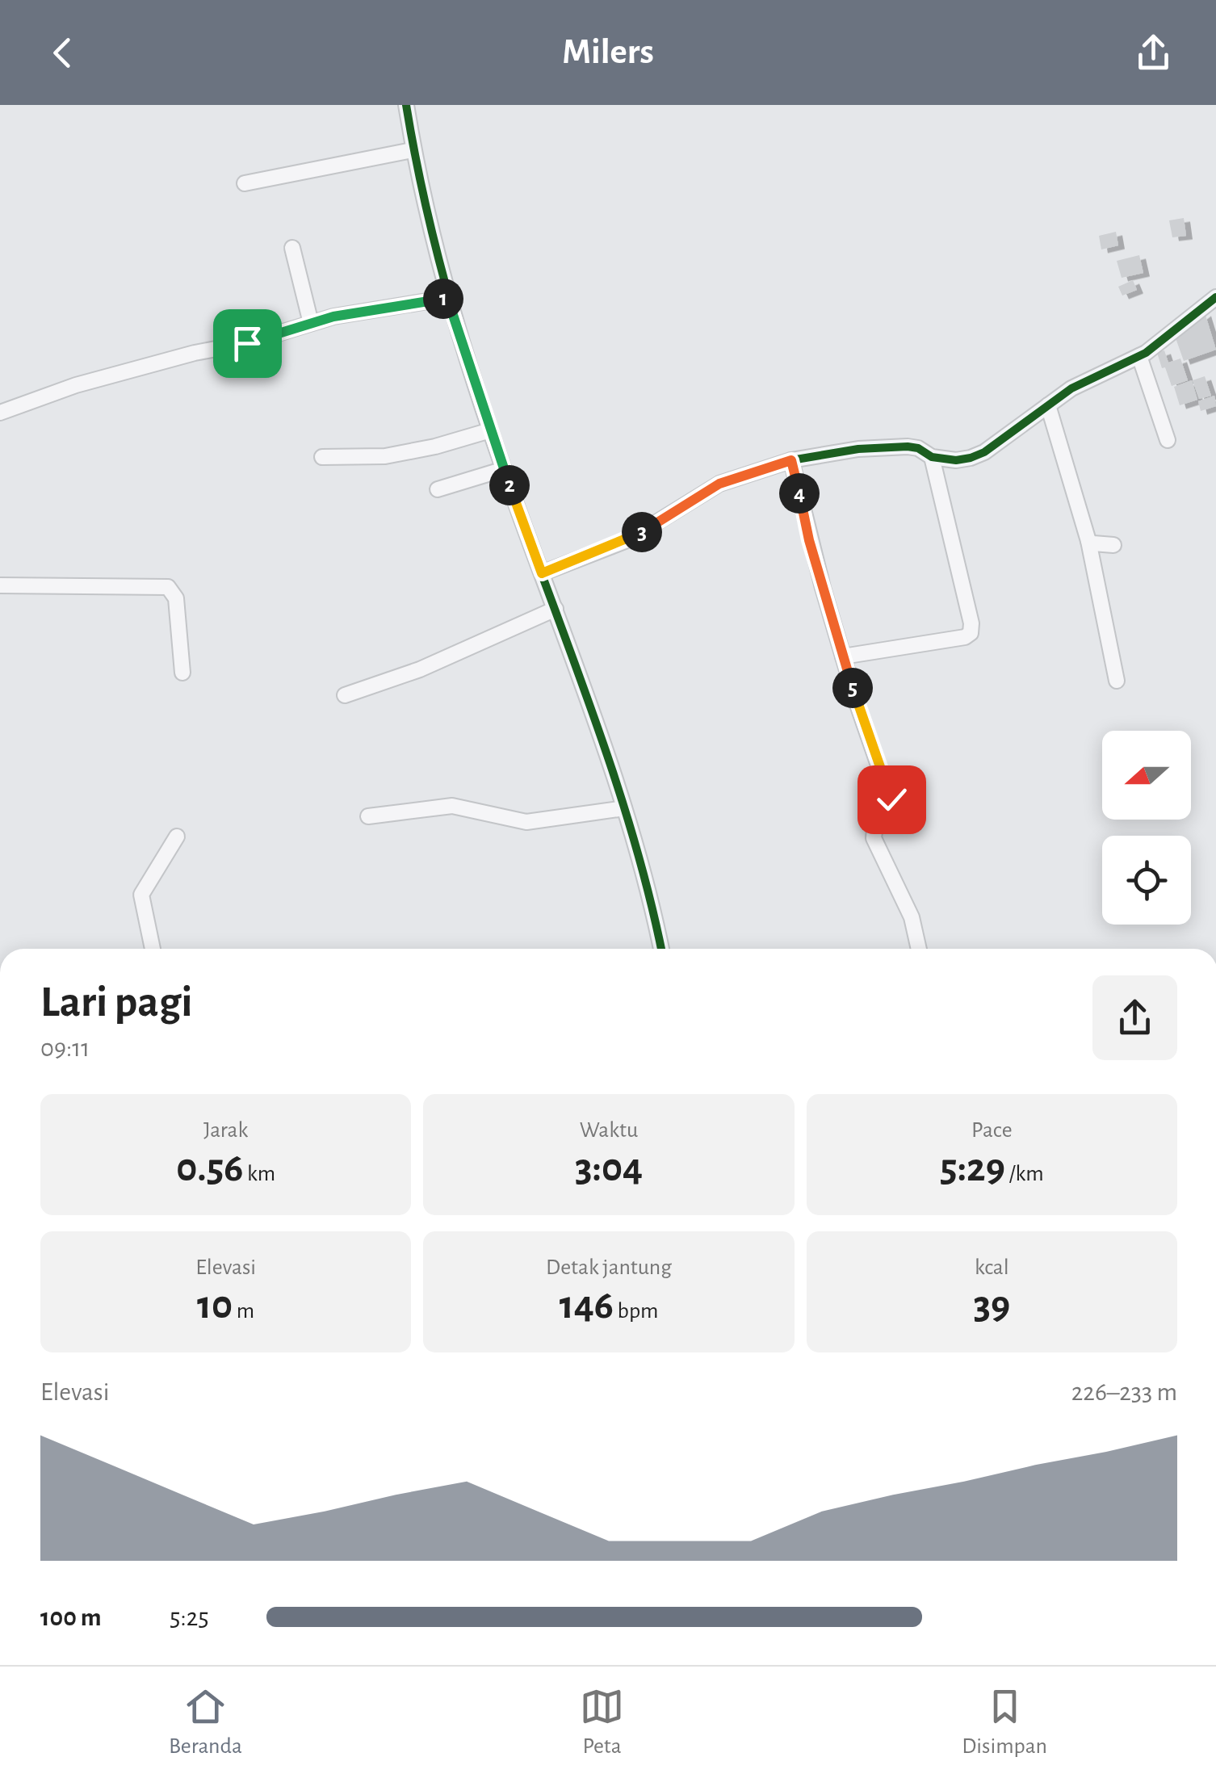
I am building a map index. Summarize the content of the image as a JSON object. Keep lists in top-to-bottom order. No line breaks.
{"north":"left","page":{"header":"Milers","pins":["1","2","4","3","5"],"heading":["Lari pagi","09:11"],"stats":[["Jarak","0.56 km"],["Waktu","3:04"],["Pace","5:29 /km"],["Elevasi","10 m"],["Detak jantung","146 bpm"],["kcal","39"]],"chart":["Elevasi","226–233 m"],"list":[{"name":"100 m","note":"5:25"}],"tabs":["Beranda","Peta","Disimpan"]}}
